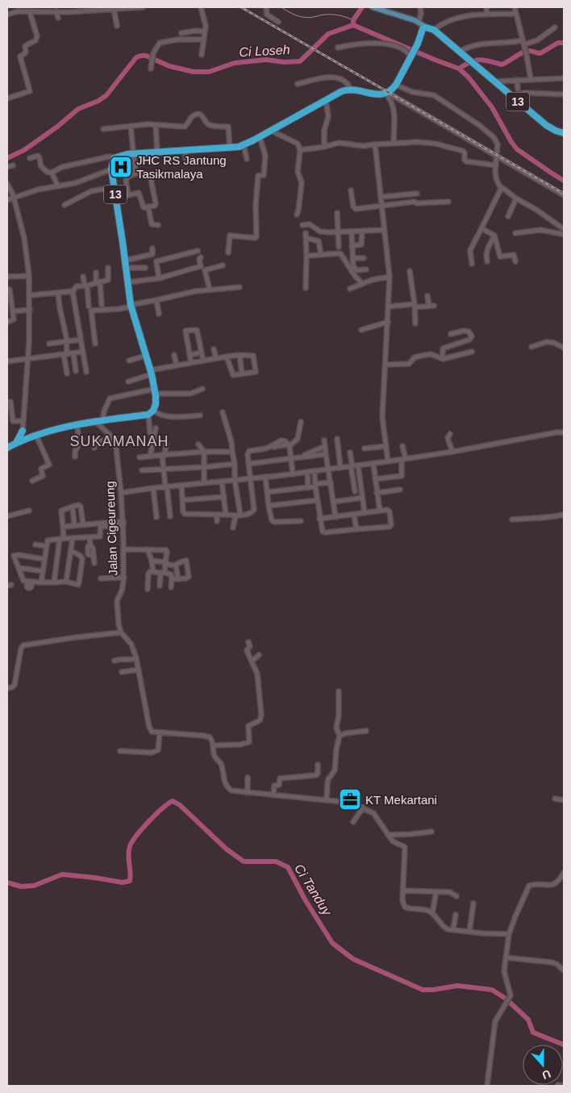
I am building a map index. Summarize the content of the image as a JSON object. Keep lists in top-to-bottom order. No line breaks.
{"streets":{"highway":["13"],"street":["Jalan Cigeureung"]},"districts":["SUKAMANAH"],"water":["Ci Loseh","Ci Tanduy"],"places":{"hospital":["JHC RS Jantung Tasikmalaya"],"office":["KT Mekartani"]},"north":"bottom"}
